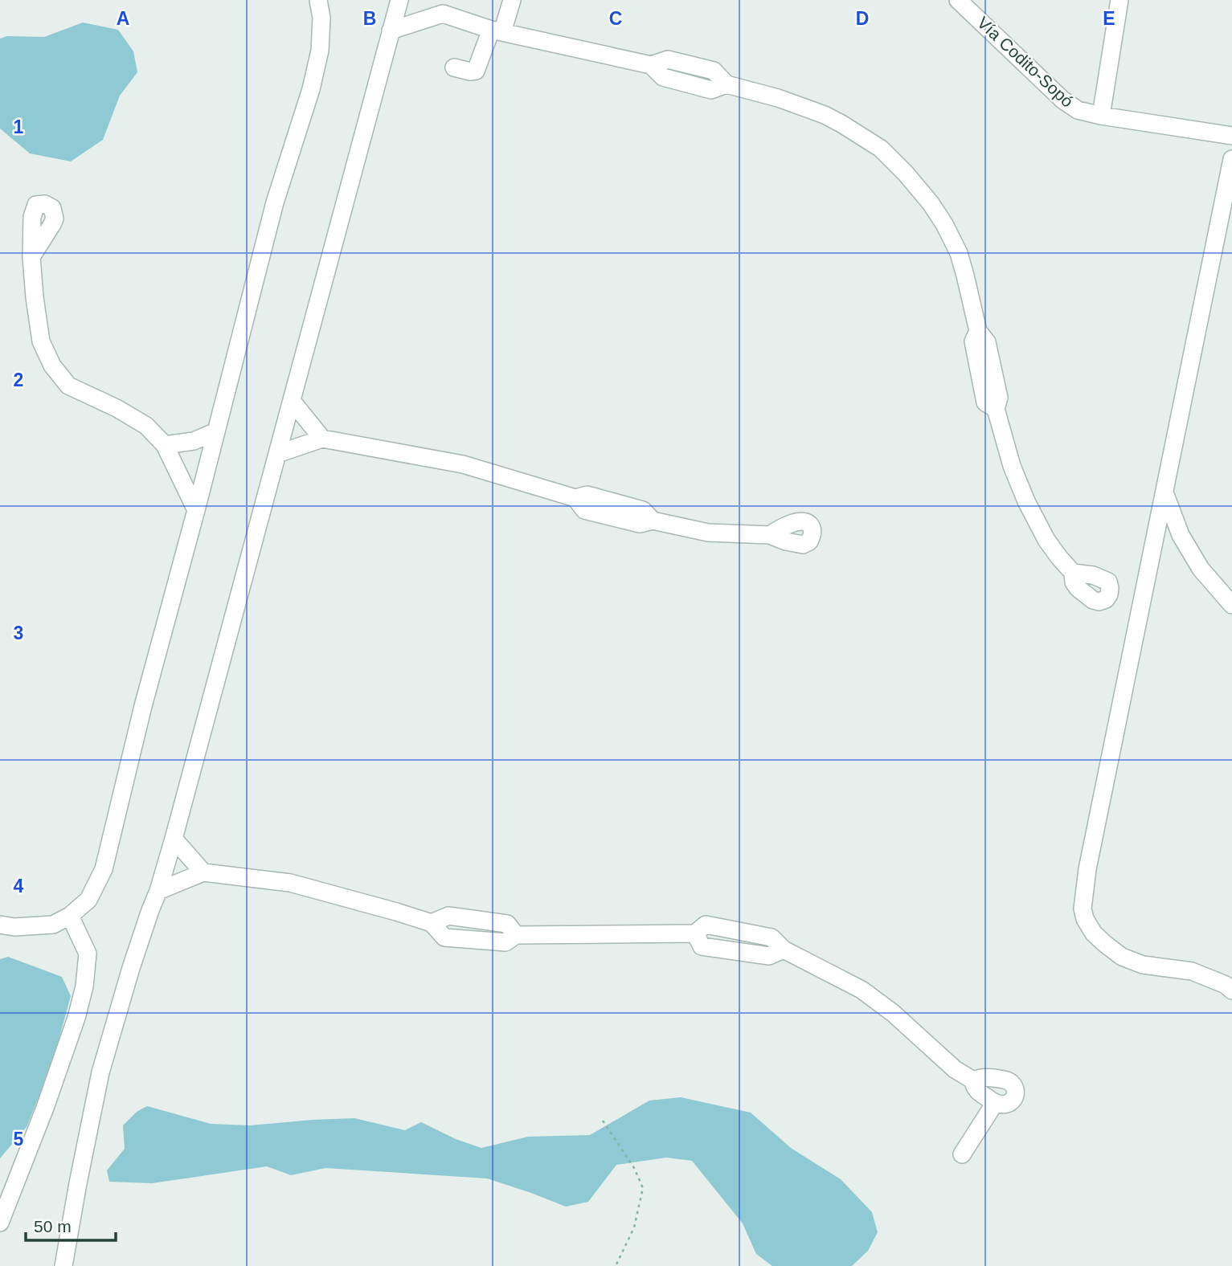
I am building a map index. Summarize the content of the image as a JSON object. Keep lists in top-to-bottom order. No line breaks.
{"streets":{"street":["Vía Codito-Sopó"]},"scale_bar":"50 m","grid":{"columns":["A","B","C","D","E"],"rows":["1","2","3","4","5"]}}
